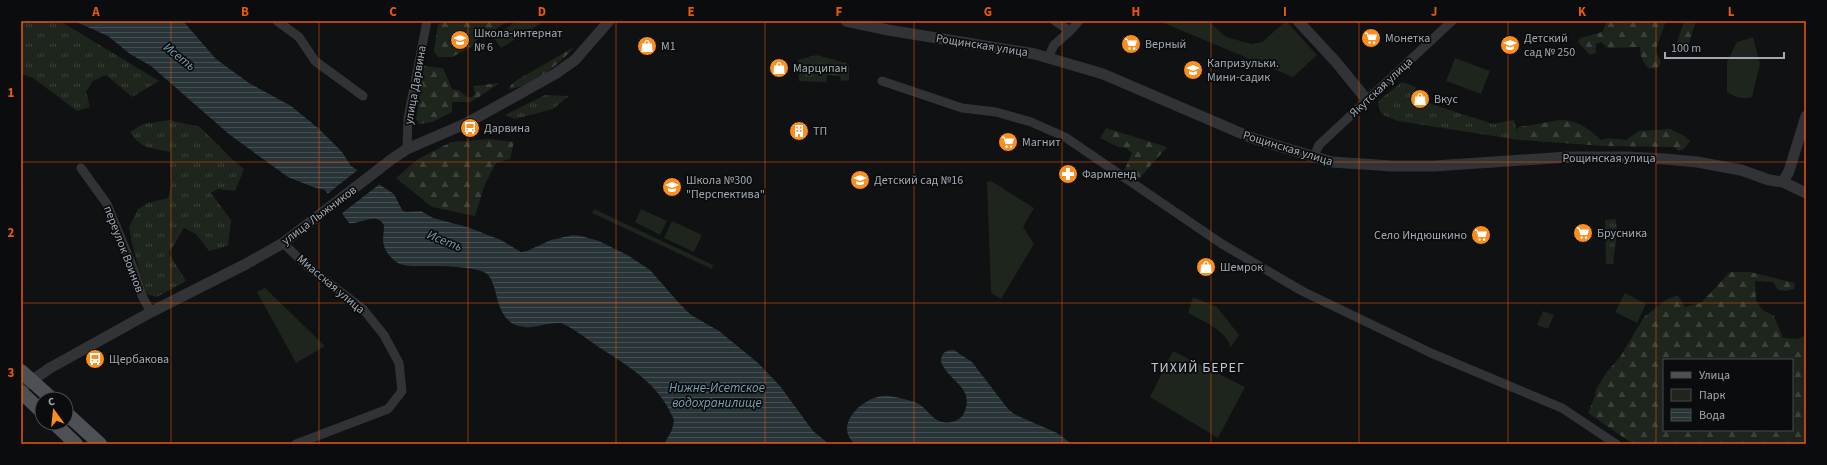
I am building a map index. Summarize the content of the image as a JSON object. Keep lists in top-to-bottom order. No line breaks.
{"streets":{"street":["Рощинская улица","улица Дарвина","Якутская улица","улица Лыжников","переулок Воинов","Миасская улица"]},"crossings":[["Рощинская улица","Якутская улица"],["улица Дарвина","улица Лыжников"],["улица Лыжников","переулок Воинов"],["улица Лыжников","Миасская улица"]],"districts":["ТИХИЙ БЕРЕГ"],"water":["Исеть","Нижне-Исетское водохранилище"],"places":{"supermarket":["Монетка","Верный","Магнит","Брусника","Село Индюшкино"],"school or university":["Школа-интернат № 6","Детский сад № 250","Капризульки. Мини-садик","Детский сад №16","Школа №300 \"Перспектива\""],"shop":["M1","Марципан","Вкус","Шемрок"],"bus stop":["Дарвина","Щербакова"],"building":["ТП"],"pharmacy":["Фармленд"]},"legend":["Улица","Парк","Вода"],"scale_bar":"100 m","north":"top","grid":{"columns":["A","B","C","D","E","F","G","H","I","J","K","L"],"rows":["1","2","3"]}}
